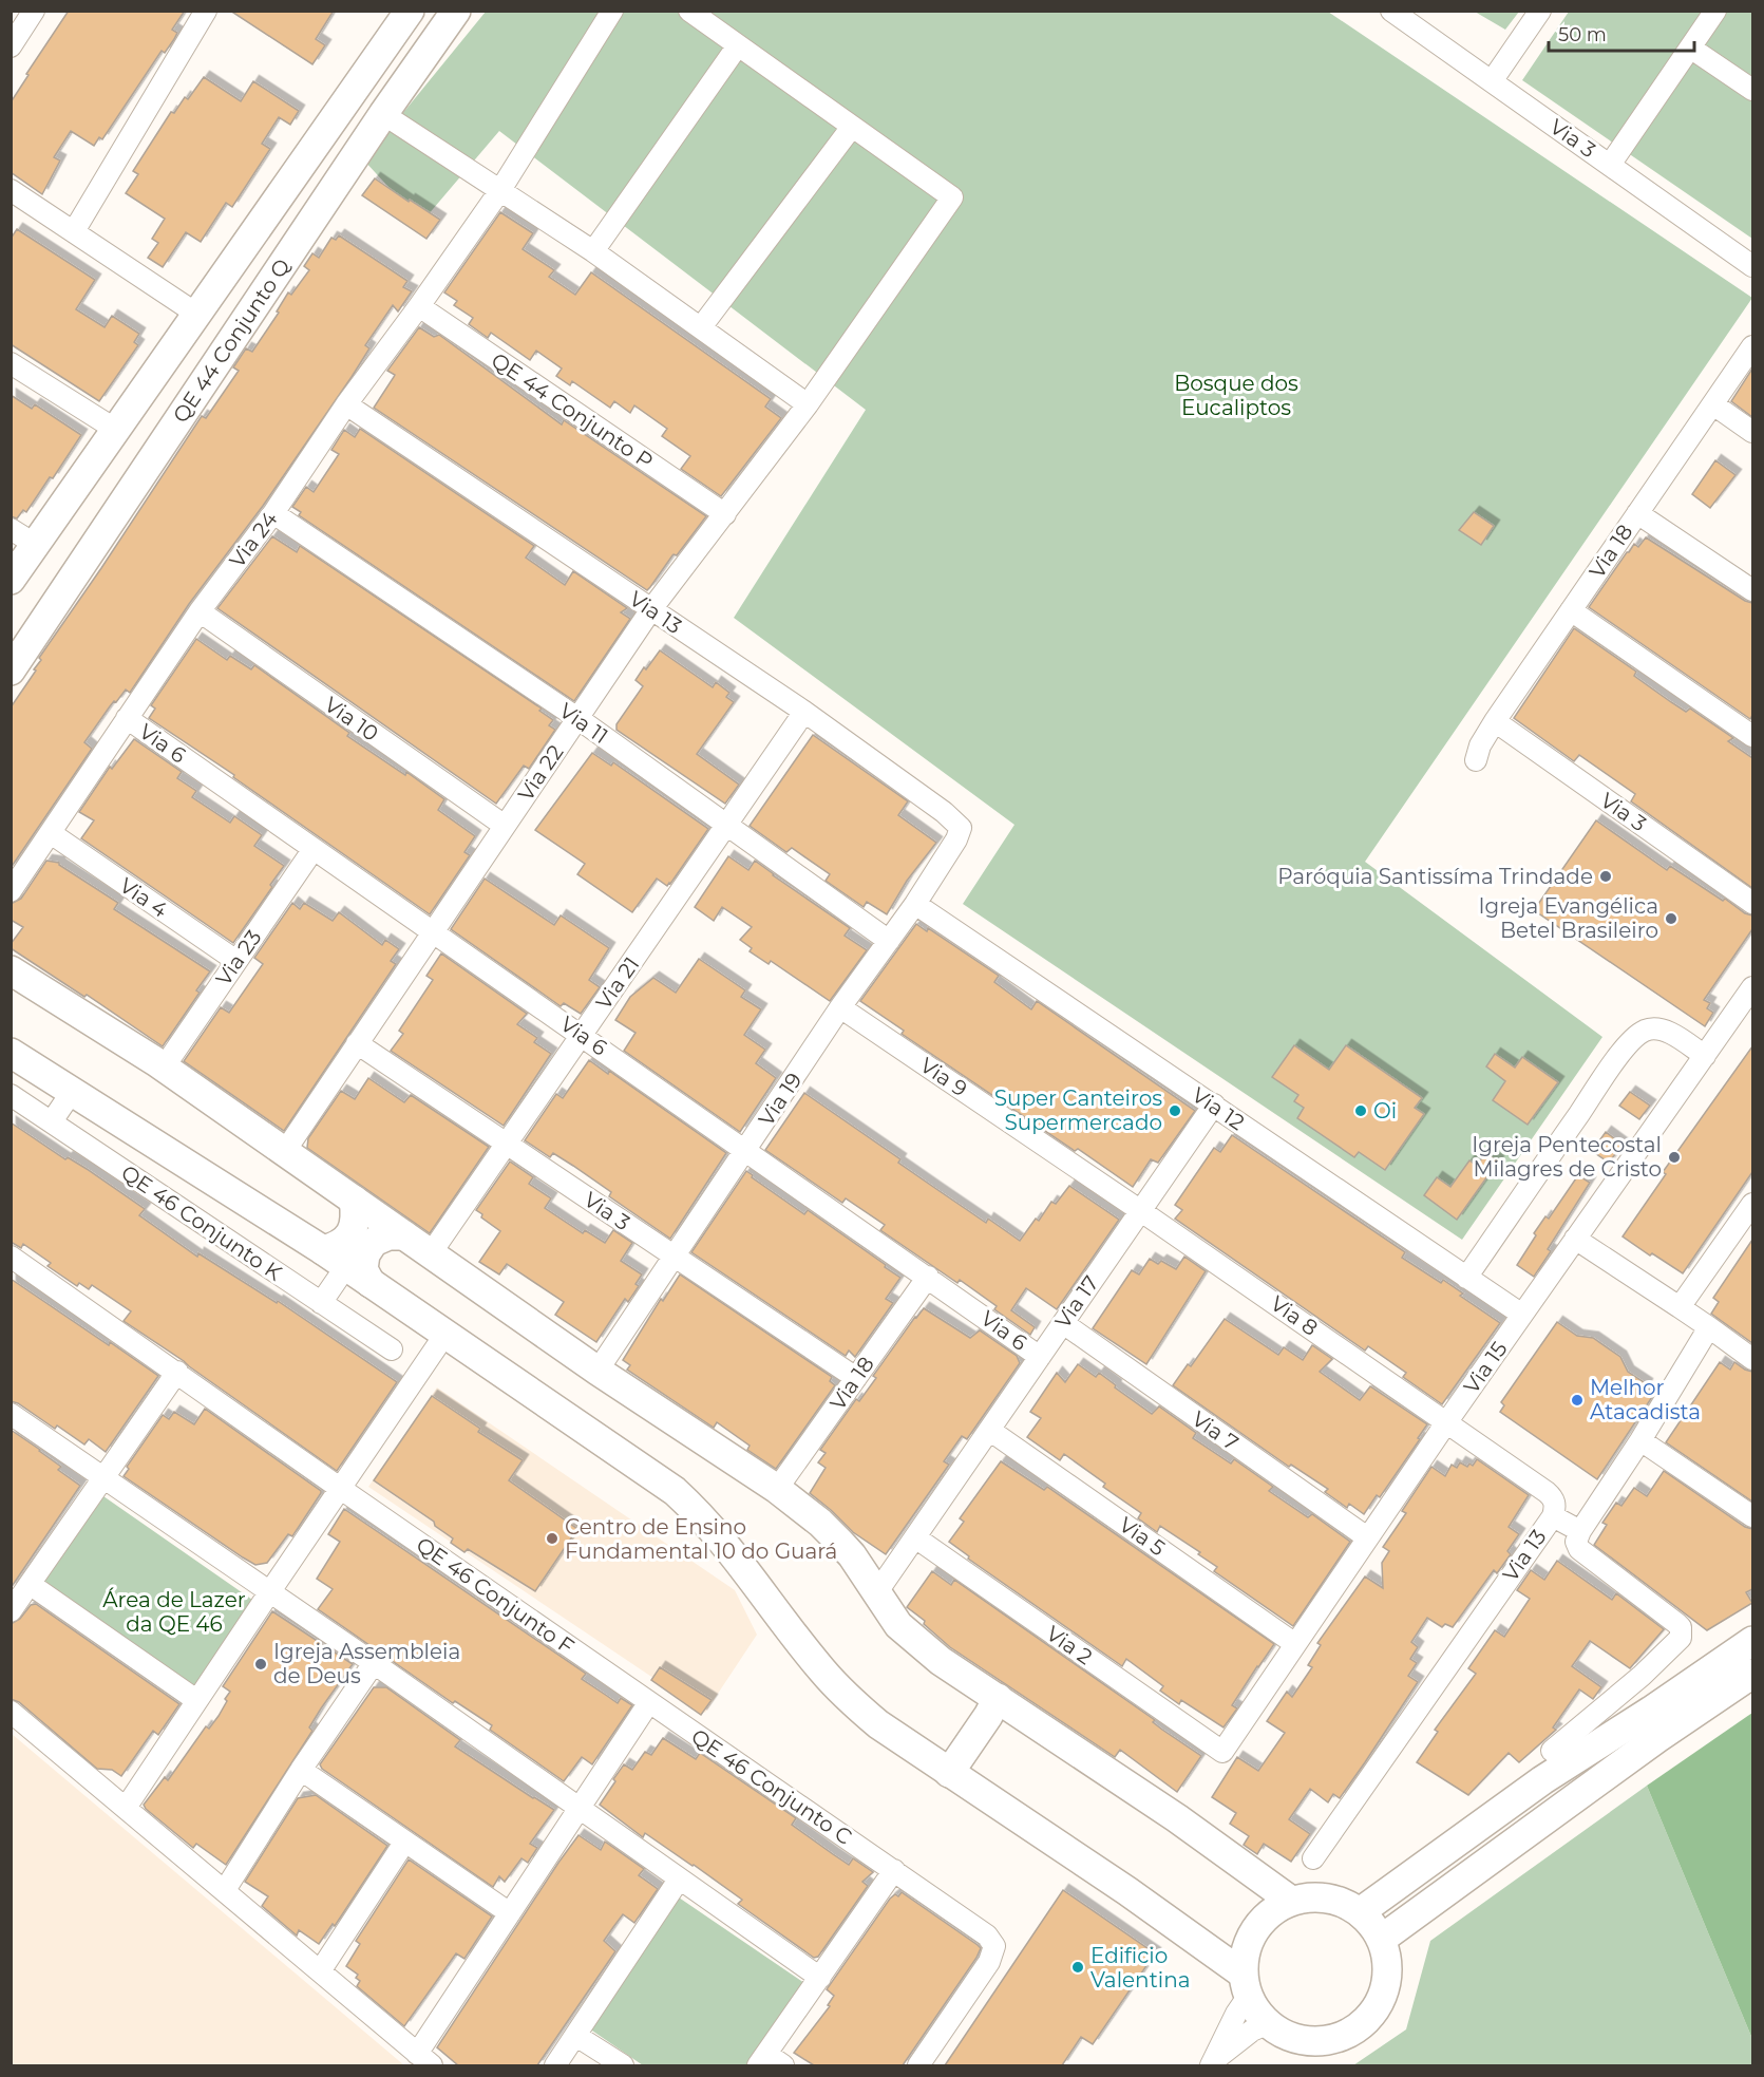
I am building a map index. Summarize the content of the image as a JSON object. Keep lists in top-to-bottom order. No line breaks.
{"streets":{"street":["Via 3","QE 44 Conjunto Q","QE 44 Conjunto P","Via 24","Via 18","Via 13","Via 10","Via 11","Via 6","Via 22","Via 4","Via 23","Via 21","Via 9","Via 19","Via 12","QE 46 Conjunto K","Via 17","Via 8","Via 15","Via 7","Via 5","QE 46 Conjunto F","Via 2","QE 46 Conjunto C"]},"crossings":[["Via 3","Via 18"],["Via 3","Via 22"],["Via 3","Via 21"],["Via 3","Via 19"],["QE 44 Conjunto P","Via 24"],["QE 44 Conjunto P","Via 22"],["Via 24","Via 13"],["Via 24","Via 10"],["Via 24","Via 11"],["Via 24","Via 6"],["Via 24","Via 4"],["Via 18","Via 6"],["Via 13","Via 22"],["Via 13","Via 21"],["Via 13","Via 19"],["Via 13","Via 8"],["Via 10","Via 22"],["Via 11","Via 22"],["Via 11","Via 21"],["Via 11","Via 19"],["Via 6","Via 22"],["Via 6","Via 23"],["Via 6","Via 21"],["Via 6","Via 19"],["Via 6","Via 17"],["Via 4","Via 23"],["Via 9","Via 19"],["Via 9","Via 17"],["Via 9","Via 8"],["Via 19","Via 12"],["Via 12","Via 17"],["Via 12","Via 15"],["Via 17","Via 8"],["Via 17","Via 7"],["Via 17","Via 5"],["Via 17","Via 2"],["Via 8","Via 15"],["Via 15","Via 7"],["Via 15","Via 5"],["Via 15","Via 2"],["QE 46 Conjunto F","QE 46 Conjunto C"]],"parks":["Bosque dos Eucaliptos","Área de Lazer da QE 46"],"places":["Paróquia Santissíma Trindade","Igreja Evangélica Betel Brasileiro","Super Canteiros Supermercado","Oi","Igreja Pentecostal Milagres de Cristo","Melhor Atacadista","Centro de Ensino Fundamental 10 do Guará","Igreja Assembleia de Deus","Edificio Valentina"],"scale_bar":"50 m"}
